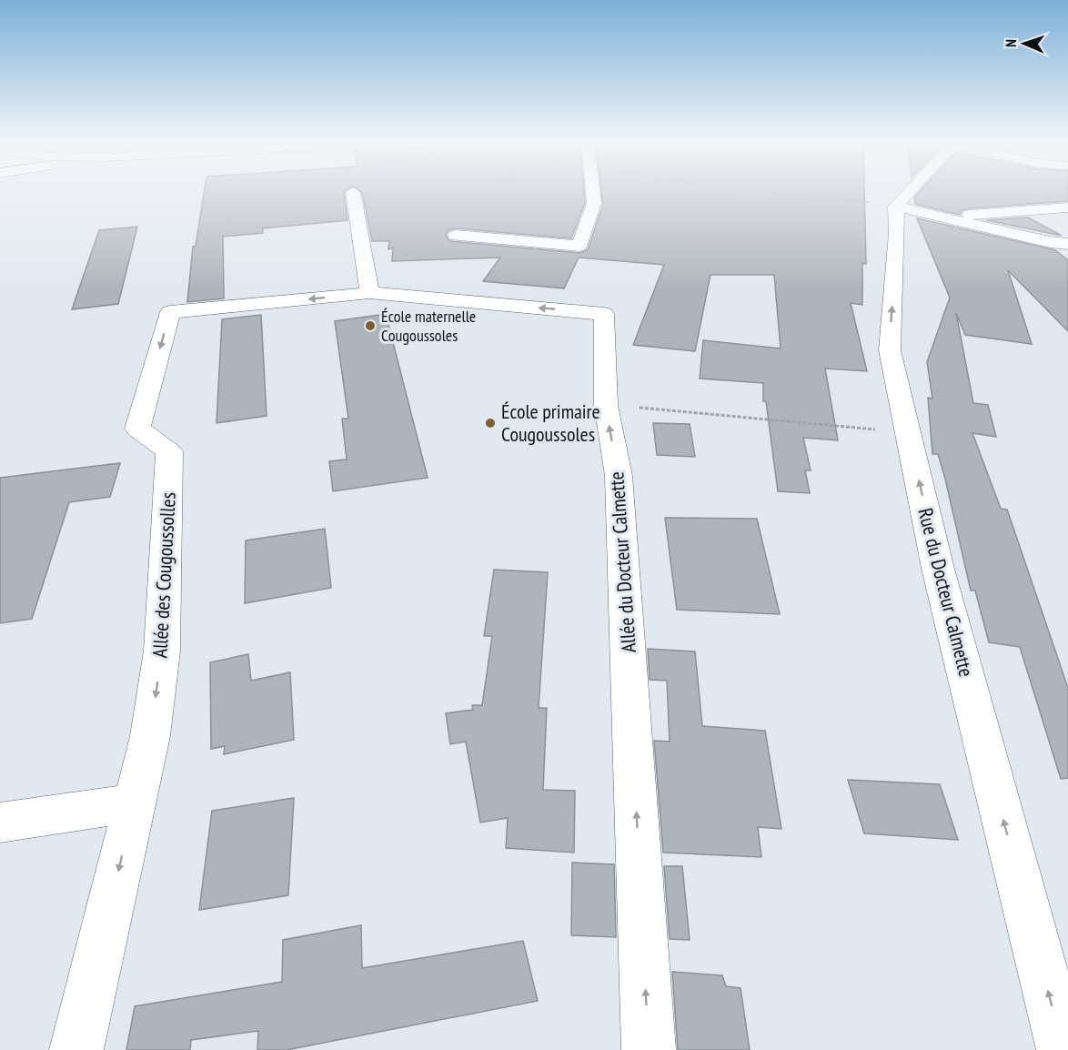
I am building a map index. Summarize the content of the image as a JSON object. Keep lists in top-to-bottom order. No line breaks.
{"streets":{"street":["Allée du Docteur Calmette","Allée des Cougoussolles","Rue du Docteur Calmette"]},"crossings":[["Allée du Docteur Calmette","Allée des Cougoussolles"]],"one_way":["Allée du Docteur Calmette","Allée des Cougoussolles","Rue du Docteur Calmette"],"places":["École maternelle Cougoussoles","École primaire Cougoussoles"],"north":"left"}
